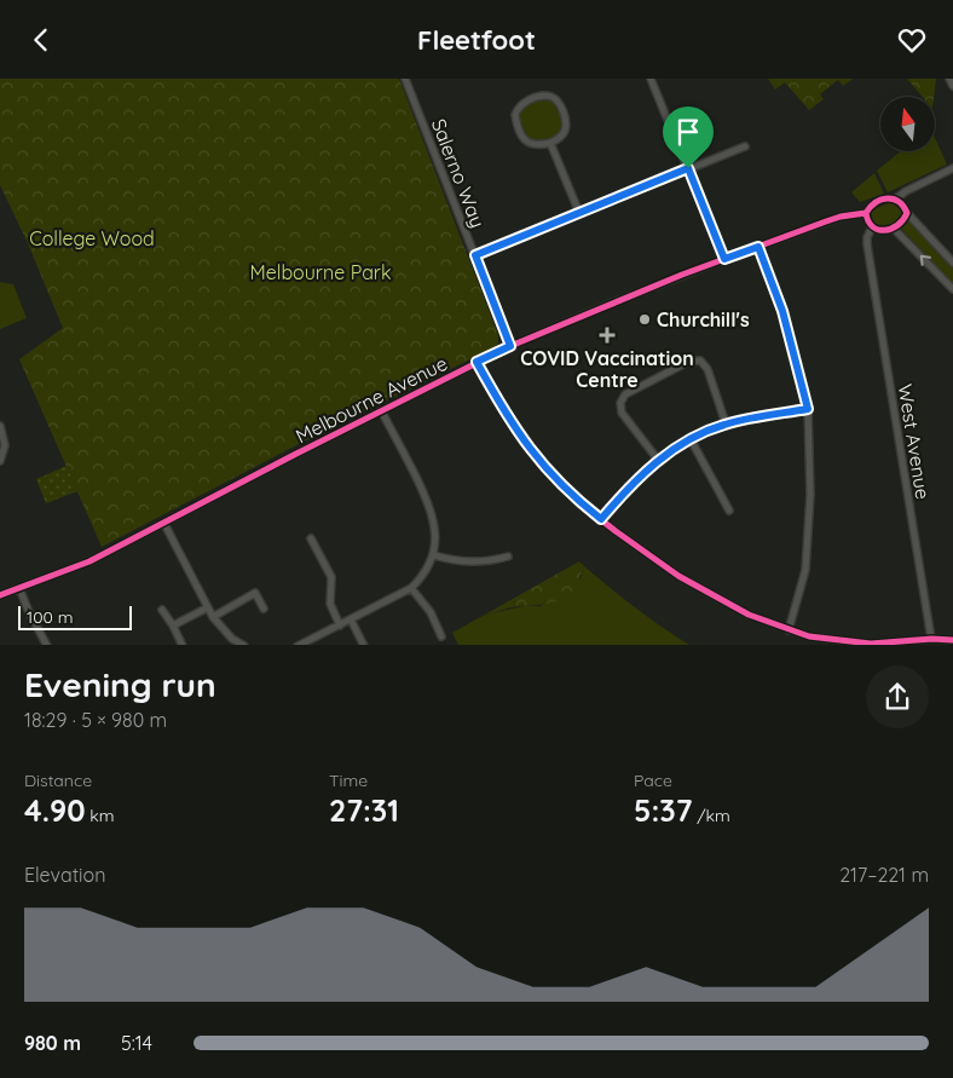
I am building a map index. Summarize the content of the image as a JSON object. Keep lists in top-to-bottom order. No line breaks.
{"streets":{"street":["Salerno Way","Melbourne Avenue","West Avenue"]},"crossings":[["Salerno Way","Melbourne Avenue"],["Melbourne Avenue","West Avenue"]],"parks":["College Wood","Melbourne Park"],"places":{"other":["Churchill's"],"health":["COVID Vaccination Centre"]},"scale_bar":"100 m","north":"top","page":{"header":"Fleetfoot","scale":"100 m","heading":["Evening run","18:29 · 5 × 980 m"],"stats":[["Distance","4.90 km"],["Time","27:31"],["Pace","5:37 /km"]],"chart":["Elevation","217–221 m"],"list":[{"name":"980 m","note":"5:14"}]}}
